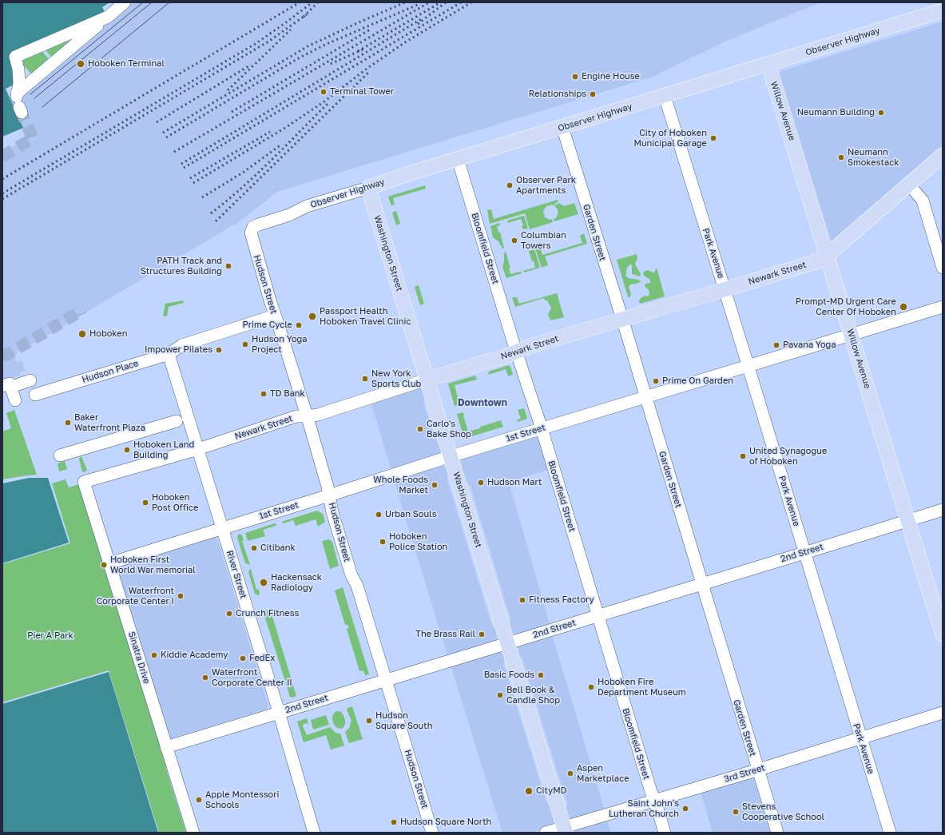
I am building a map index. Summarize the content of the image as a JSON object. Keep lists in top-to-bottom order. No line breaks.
{"streets":{"main road":["Observer Highway","Willow Avenue","Washington Street","Newark Street"],"street":["Garden Street","Bloomfield Street","Park Avenue","Hudson Street","Hudson Place","1st Street","2nd Street","River Street","Sinatra Drive","3rd Street"]},"crossings":[["Observer Highway","Willow Avenue"],["Observer Highway","Garden Street"],["Observer Highway","Bloomfield Street"],["Observer Highway","Washington Street"],["Observer Highway","Park Avenue"],["Observer Highway","Hudson Street"],["Willow Avenue","Newark Street"],["Willow Avenue","1st Street"],["Willow Avenue","2nd Street"],["Garden Street","Newark Street"],["Garden Street","1st Street"],["Garden Street","2nd Street"],["Garden Street","3rd Street"],["Bloomfield Street","Newark Street"],["Bloomfield Street","1st Street"],["Bloomfield Street","2nd Street"],["Bloomfield Street","3rd Street"],["Washington Street","Newark Street"],["Washington Street","1st Street"],["Washington Street","2nd Street"],["Washington Street","3rd Street"],["Park Avenue","Newark Street"],["Park Avenue","1st Street"],["Park Avenue","2nd Street"],["Park Avenue","3rd Street"],["Newark Street","Hudson Street"],["Newark Street","River Street"],["Newark Street","Sinatra Drive"],["Hudson Street","Hudson Place"],["Hudson Street","1st Street"],["Hudson Street","2nd Street"],["Hudson Place","River Street"],["1st Street","River Street"],["1st Street","Sinatra Drive"],["2nd Street","River Street"],["2nd Street","Sinatra Drive"]],"districts":["Downtown"],"parks":["Pier A Park"],"places":["Hoboken Terminal","Engine House","Terminal Tower","Relationships","Neumann Building","City of Hoboken Municipal Garage","Neumann Smokestack","Observer Park Apartments","Columbian Towers","PATH Track and Structures Building","Prompt-MD Urgent Care Center Of Hoboken","Passport Health Hoboken Travel Clinic","Prime Cycle","Hoboken","Hudson Yoga Project","Pavana Yoga","Impower Pilates","New York Sports Club","Prime On Garden","TD Bank","Baker Waterfront Plaza","Carlo's Bake Shop","Hoboken Land Building","United Synagogue of Hoboken","Hudson Mart","Whole Foods Market","Hoboken Post Office","Urban Souls","Hoboken Police Station","Citibank","Hoboken First World War memorial","Hackensack Radiology","Waterfront Corporate Center I","Fitness Factory","Crunch Fitness","The Brass Rail","Kiddie Academy","FedEx","Basic Foods","Waterfront Corporate Center II","Hoboken Fire Department Museum","Bell Book & Candle Shop","Hudson Square South","Aspen Marketplace","CityMD","Apple Montessori Schools","Saint John's Lutheran Church","Stevens Cooperative School","Hudson Square North"]}
